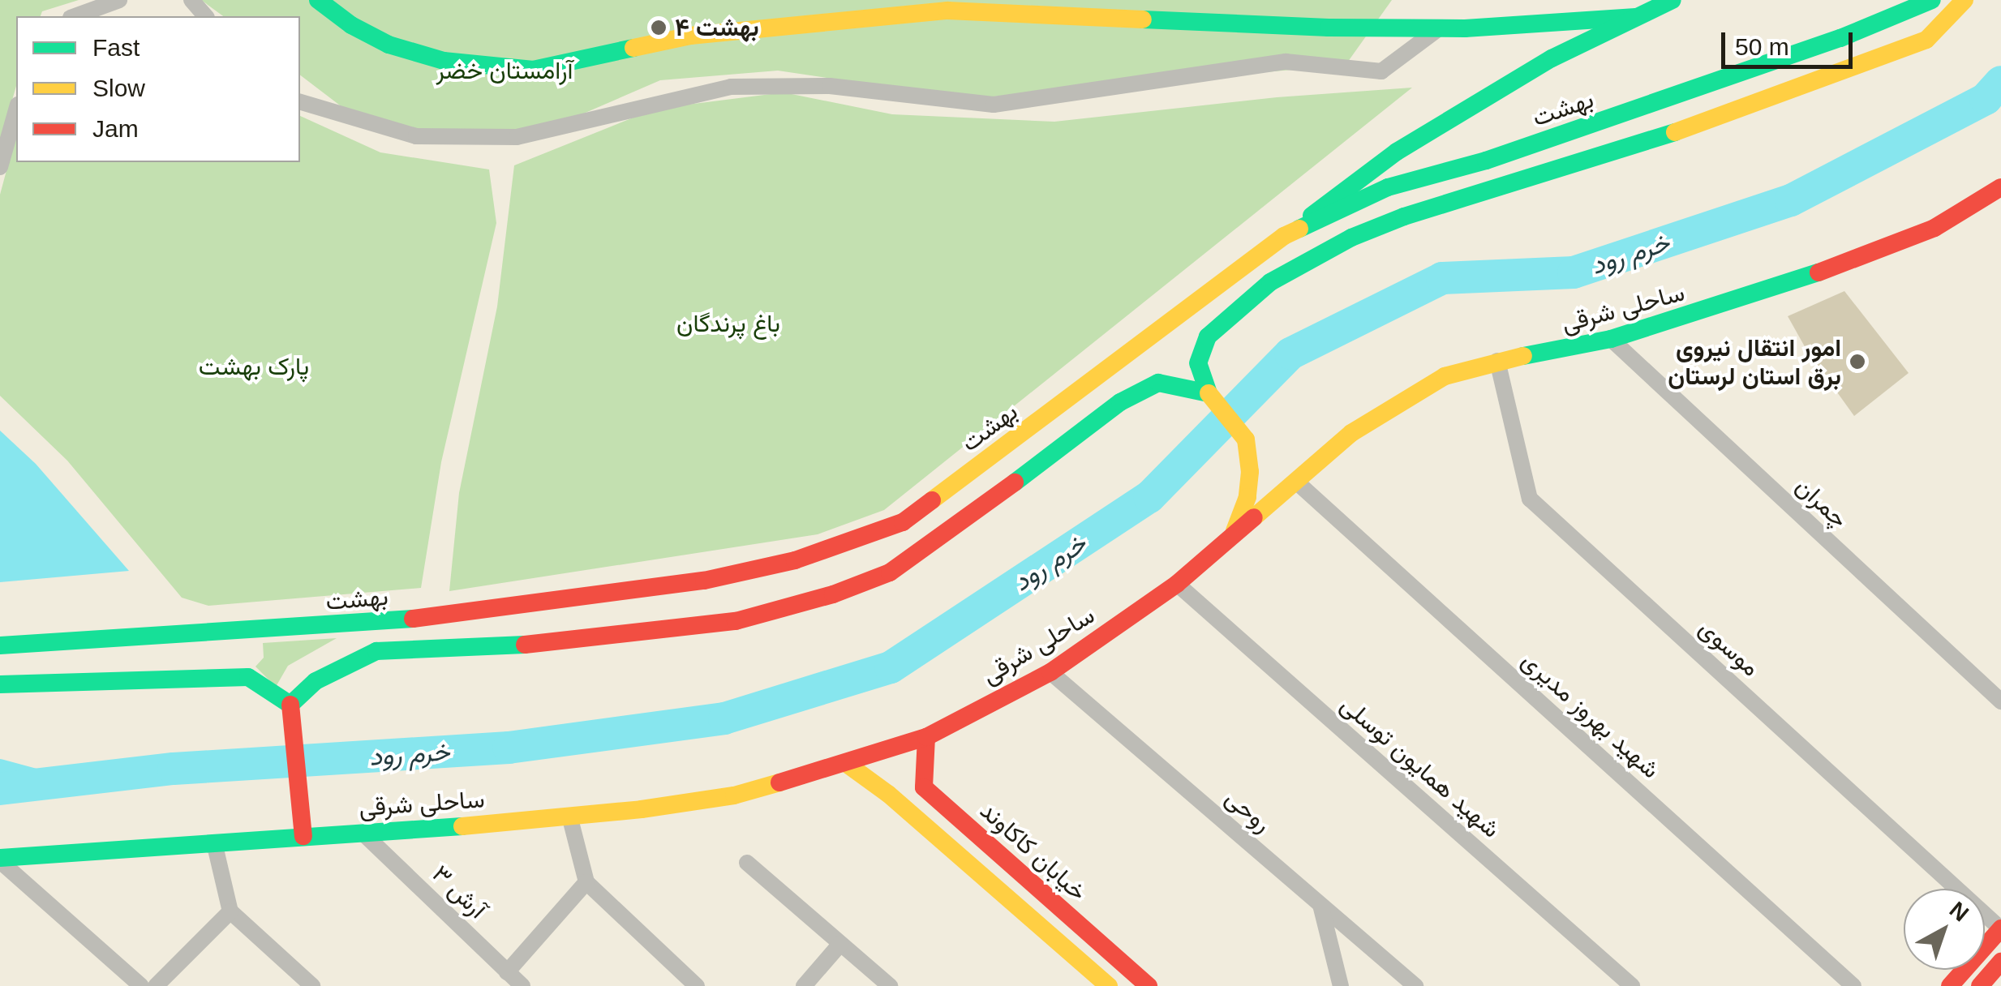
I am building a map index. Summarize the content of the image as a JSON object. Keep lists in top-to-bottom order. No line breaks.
{"streets":{"main road":["بهشت","ساحلی شرقی","خیابان کاکاوند"],"street":["چمران","موسوی","شهید بهروز مدیری","شهید همایون توسلی","روحی","آرش ۳"]},"crossings":[["ساحلی شرقی","چمران"],["ساحلی شرقی","موسوی"],["ساحلی شرقی","شهید بهروز مدیری"],["ساحلی شرقی","شهید همایون توسلی"],["ساحلی شرقی","روحی"],["ساحلی شرقی","خیابان کاکاوند"],["ساحلی شرقی","آرش ۳"]],"water":["خرم رود"],"parks":["آرامستان خضر","باغ پرندگان","پارک بهشت"],"places":["بهشت ۴","امور انتقال نیروی برق استان لرستان"],"legend":["Fast","Slow","Jam"],"scale_bar":"50 m","north":"top right"}
